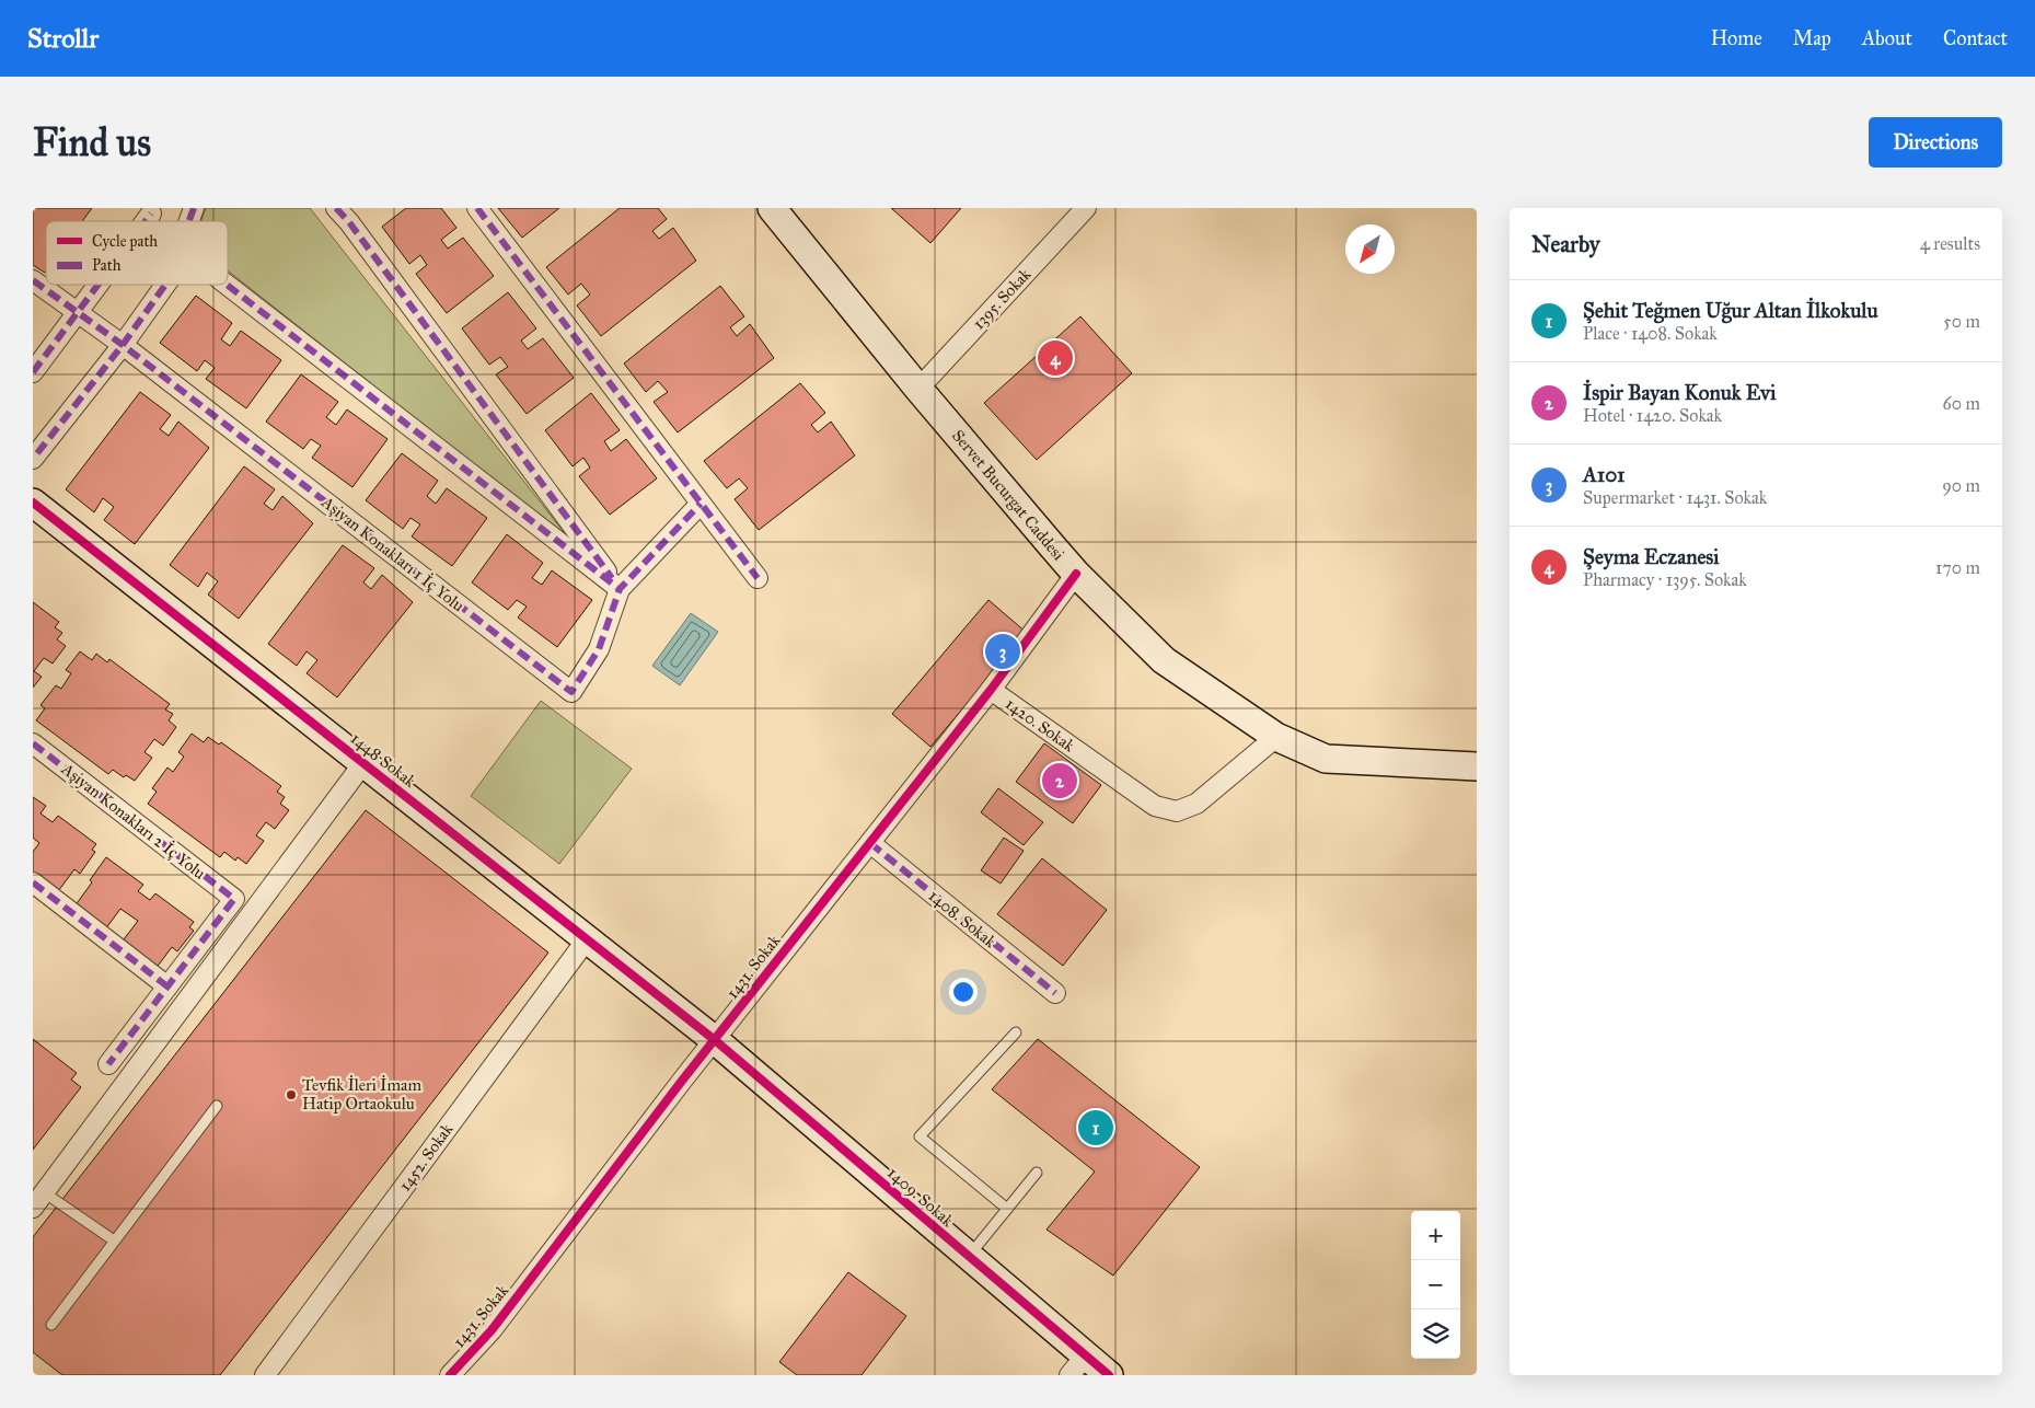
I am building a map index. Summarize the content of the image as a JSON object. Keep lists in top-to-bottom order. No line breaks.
{"streets":{"street":["1395. Sokak","Servet Bucurgat Caddesi","Aşiyan Konakları 1 İç Yolu","1420. Sokak","1448 Sokak","Aşiyan Konakları 2 İç Yolu","1408. Sokak","1431. Sokak","1452. Sokak","1409. Sokak"]},"crossings":[["1395. Sokak","Servet Bucurgat Caddesi"],["Servet Bucurgat Caddesi","1420. Sokak"],["Servet Bucurgat Caddesi","1431. Sokak"],["1420. Sokak","1431. Sokak"],["1448 Sokak","1431. Sokak"],["1448 Sokak","1452. Sokak"],["1448 Sokak","1409. Sokak"],["1408. Sokak","1431. Sokak"],["1431. Sokak","1409. Sokak"]],"places":["Tevfik İleri İmam Hatip Ortaokulu"],"legend":["Cycle path","Path"],"north":"bottom left","page":{"header":"Strollr","nav":["Home","Map","About","Contact"],"buttons":"Directions","title":"Find us","heading":["Nearby","4 results"],"list":[{"mark":"1","name":"Şehit Teğmen Uğur Altan İlkokulu","note":"Place · 1408. Sokak","value":"50 m"},{"mark":"2","name":"İspir Bayan Konuk Evi","note":"Hotel · 1420. Sokak","value":"60 m"},{"mark":"3","name":"A101","note":"Supermarket · 1431. Sokak","value":"90 m"},{"mark":"4","name":"Şeyma Eczanesi","note":"Pharmacy · 1395. Sokak","value":"170 m"}],"pins":["4","3","2","1"],"map_buttons":["+","−"]}}
